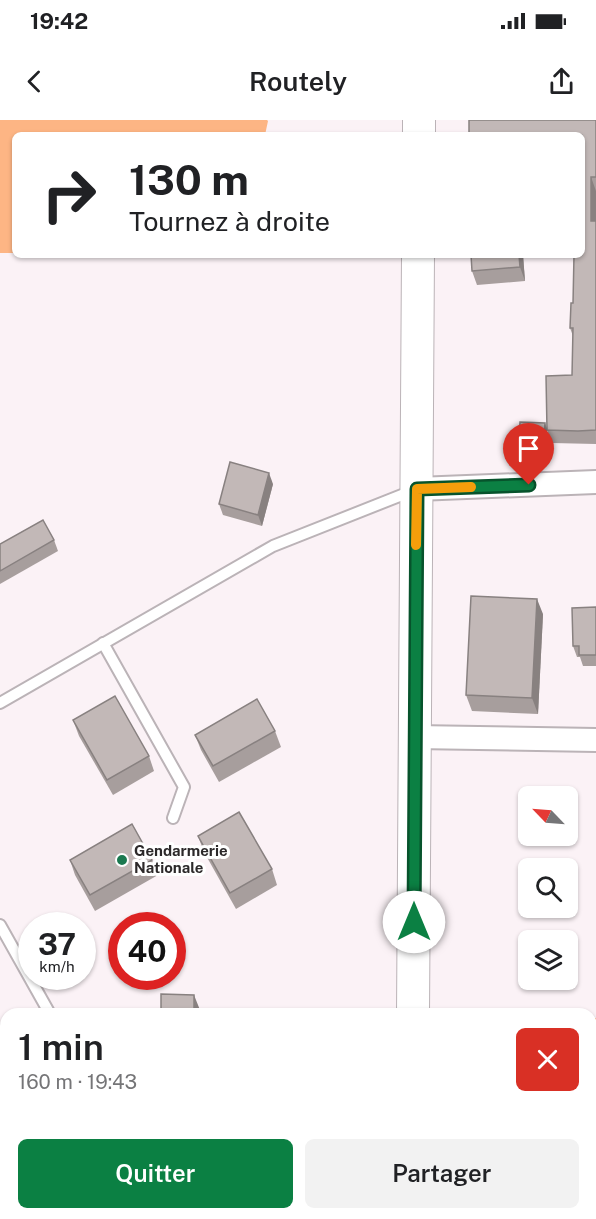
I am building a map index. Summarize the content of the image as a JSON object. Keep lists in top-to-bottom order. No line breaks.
{"places":["Gendarmerie Nationale"],"north":"top left","page":{"status":"19:42","header":"Routely","turn":["130 m","Tournez à droite"],"speed":"37 km/h","limit":"40","heading":["1 min","160 m · 19:43"],"buttons":["Quitter","Partager"]}}
